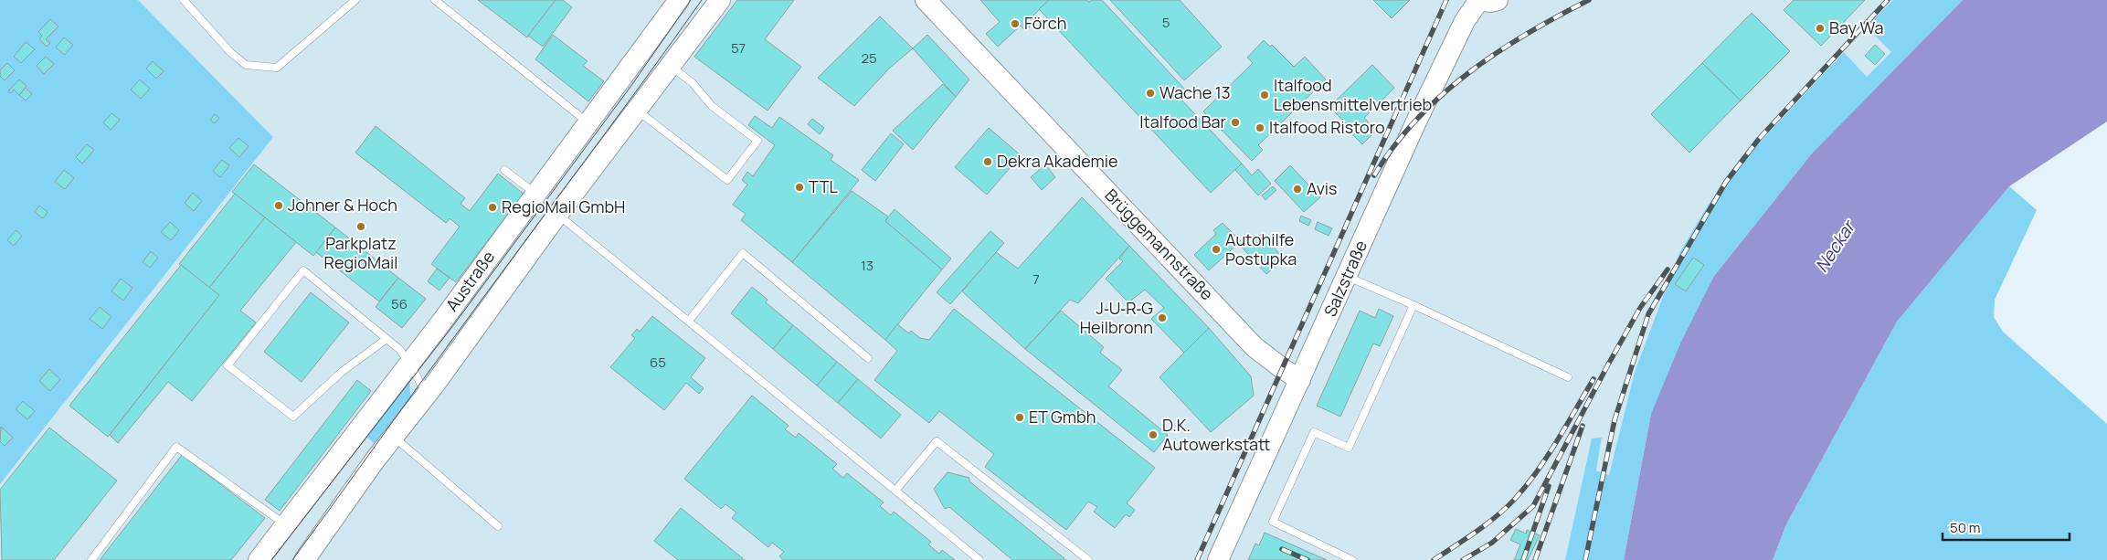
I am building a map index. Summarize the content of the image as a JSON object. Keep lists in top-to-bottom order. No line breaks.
{"streets":{"main road":["Brüggemannstraße","Salzstraße","Austraße"]},"crossings":[["Brüggemannstraße","Salzstraße"]],"water":["Neckar"],"places":["Förch","Bay Wa","Wache 13","Italfood Lebensmittelvertrieb","Italfood Bar","Italfood Ristoro","Dekra Akademie","TTL","Avis","Johner & Hoch","RegioMail GmbH","Parkplatz RegioMail","Autohilfe Postupka","J⁃U⁃R⁃G Heilbronn","ET Gmbh","D.K. Autowerkstatt"],"house_numbers":["5","57","25","13","7","56","65"],"scale_bar":"50 m"}
